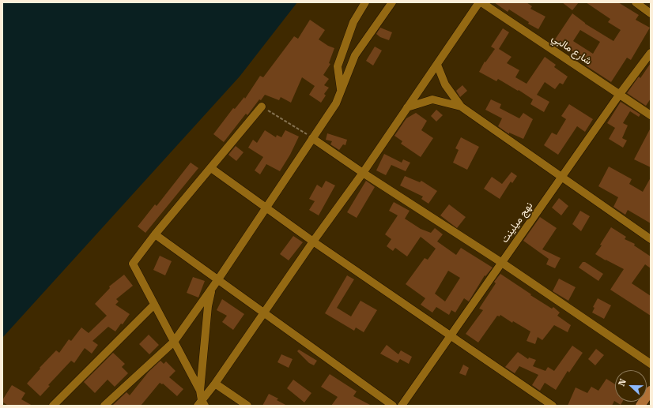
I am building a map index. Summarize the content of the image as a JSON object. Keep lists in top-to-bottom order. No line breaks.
{"streets":{"street":["شارع مالبي","نهج ميلينت"]},"crossings":[["شارع مالبي","نهج ميلينت"]],"north":"left"}
